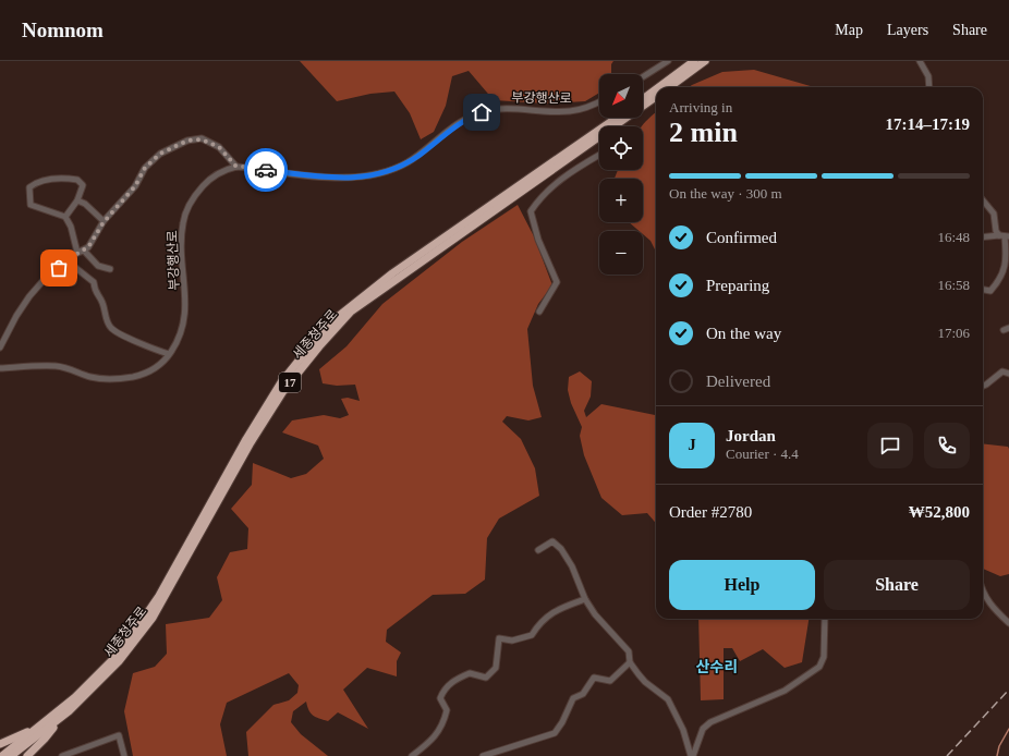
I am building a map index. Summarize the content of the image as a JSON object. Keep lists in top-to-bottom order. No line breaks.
{"streets":{"highway":["세종청주로","17"],"street":["부강행산로"]},"districts":["산수리"],"north":"bottom left","page":{"header":"Nomnom","nav":["Map","Layers","Share"],"map_buttons":["+","−"],"heading":["2 min","Arriving in","17:14–17:19"],"panel":["Jordan","Courier · 4.4","Order #2780","₩52,800"],"bar":"On the way · 300 m","list":[["Confirmed","16:48"],["Preparing","16:58"],["On the way","17:06"],"Delivered"],"round":"J","buttons":["Help","Share"]}}
